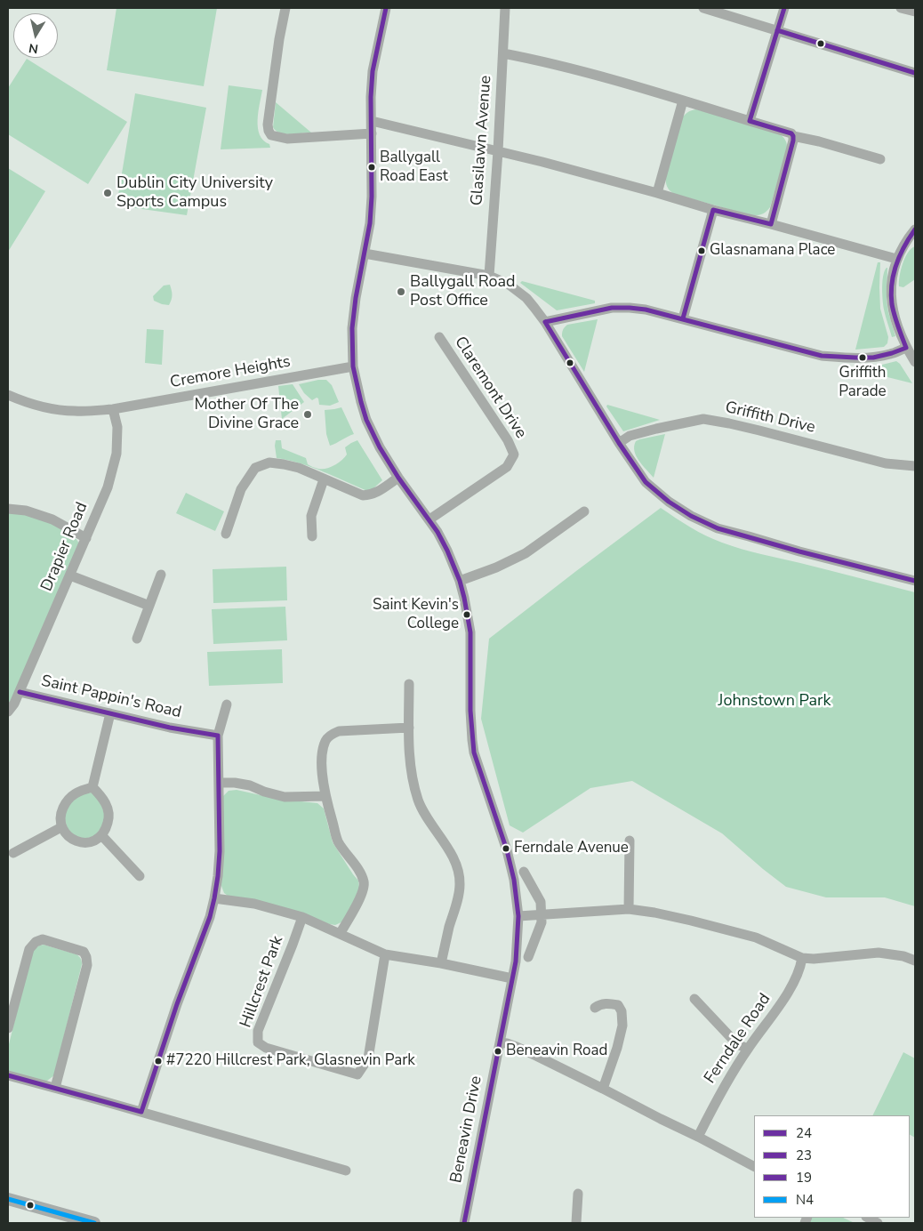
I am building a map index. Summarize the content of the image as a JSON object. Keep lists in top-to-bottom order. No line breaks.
{"streets":{"street":["Glasilawn Avenue","Cremore Heights","Claremont Drive","Griffith Drive","Drapier Road","Saint Pappin's Road","Hillcrest Park","Ferndale Road","Beneavin Drive"]},"crossings":[["Cremore Heights","Drapier Road"],["Drapier Road","Saint Pappin's Road"]],"parks":["Johnstown Park"],"places":["Ballygall Road East","Dublin City University Sports Campus","Glasnamana Place","Ballygall Road Post Office","Griffith Parade","Mother Of The Divine Grace","Saint Kevin's College","Ferndale Avenue","Beneavin Road","#7220 Hillcrest Park, Glasnevin Park"],"lines":["transit line 24","transit line 23","transit line 19","transit line N4"],"legend":["24","23","19","N4"],"north":"bottom"}
